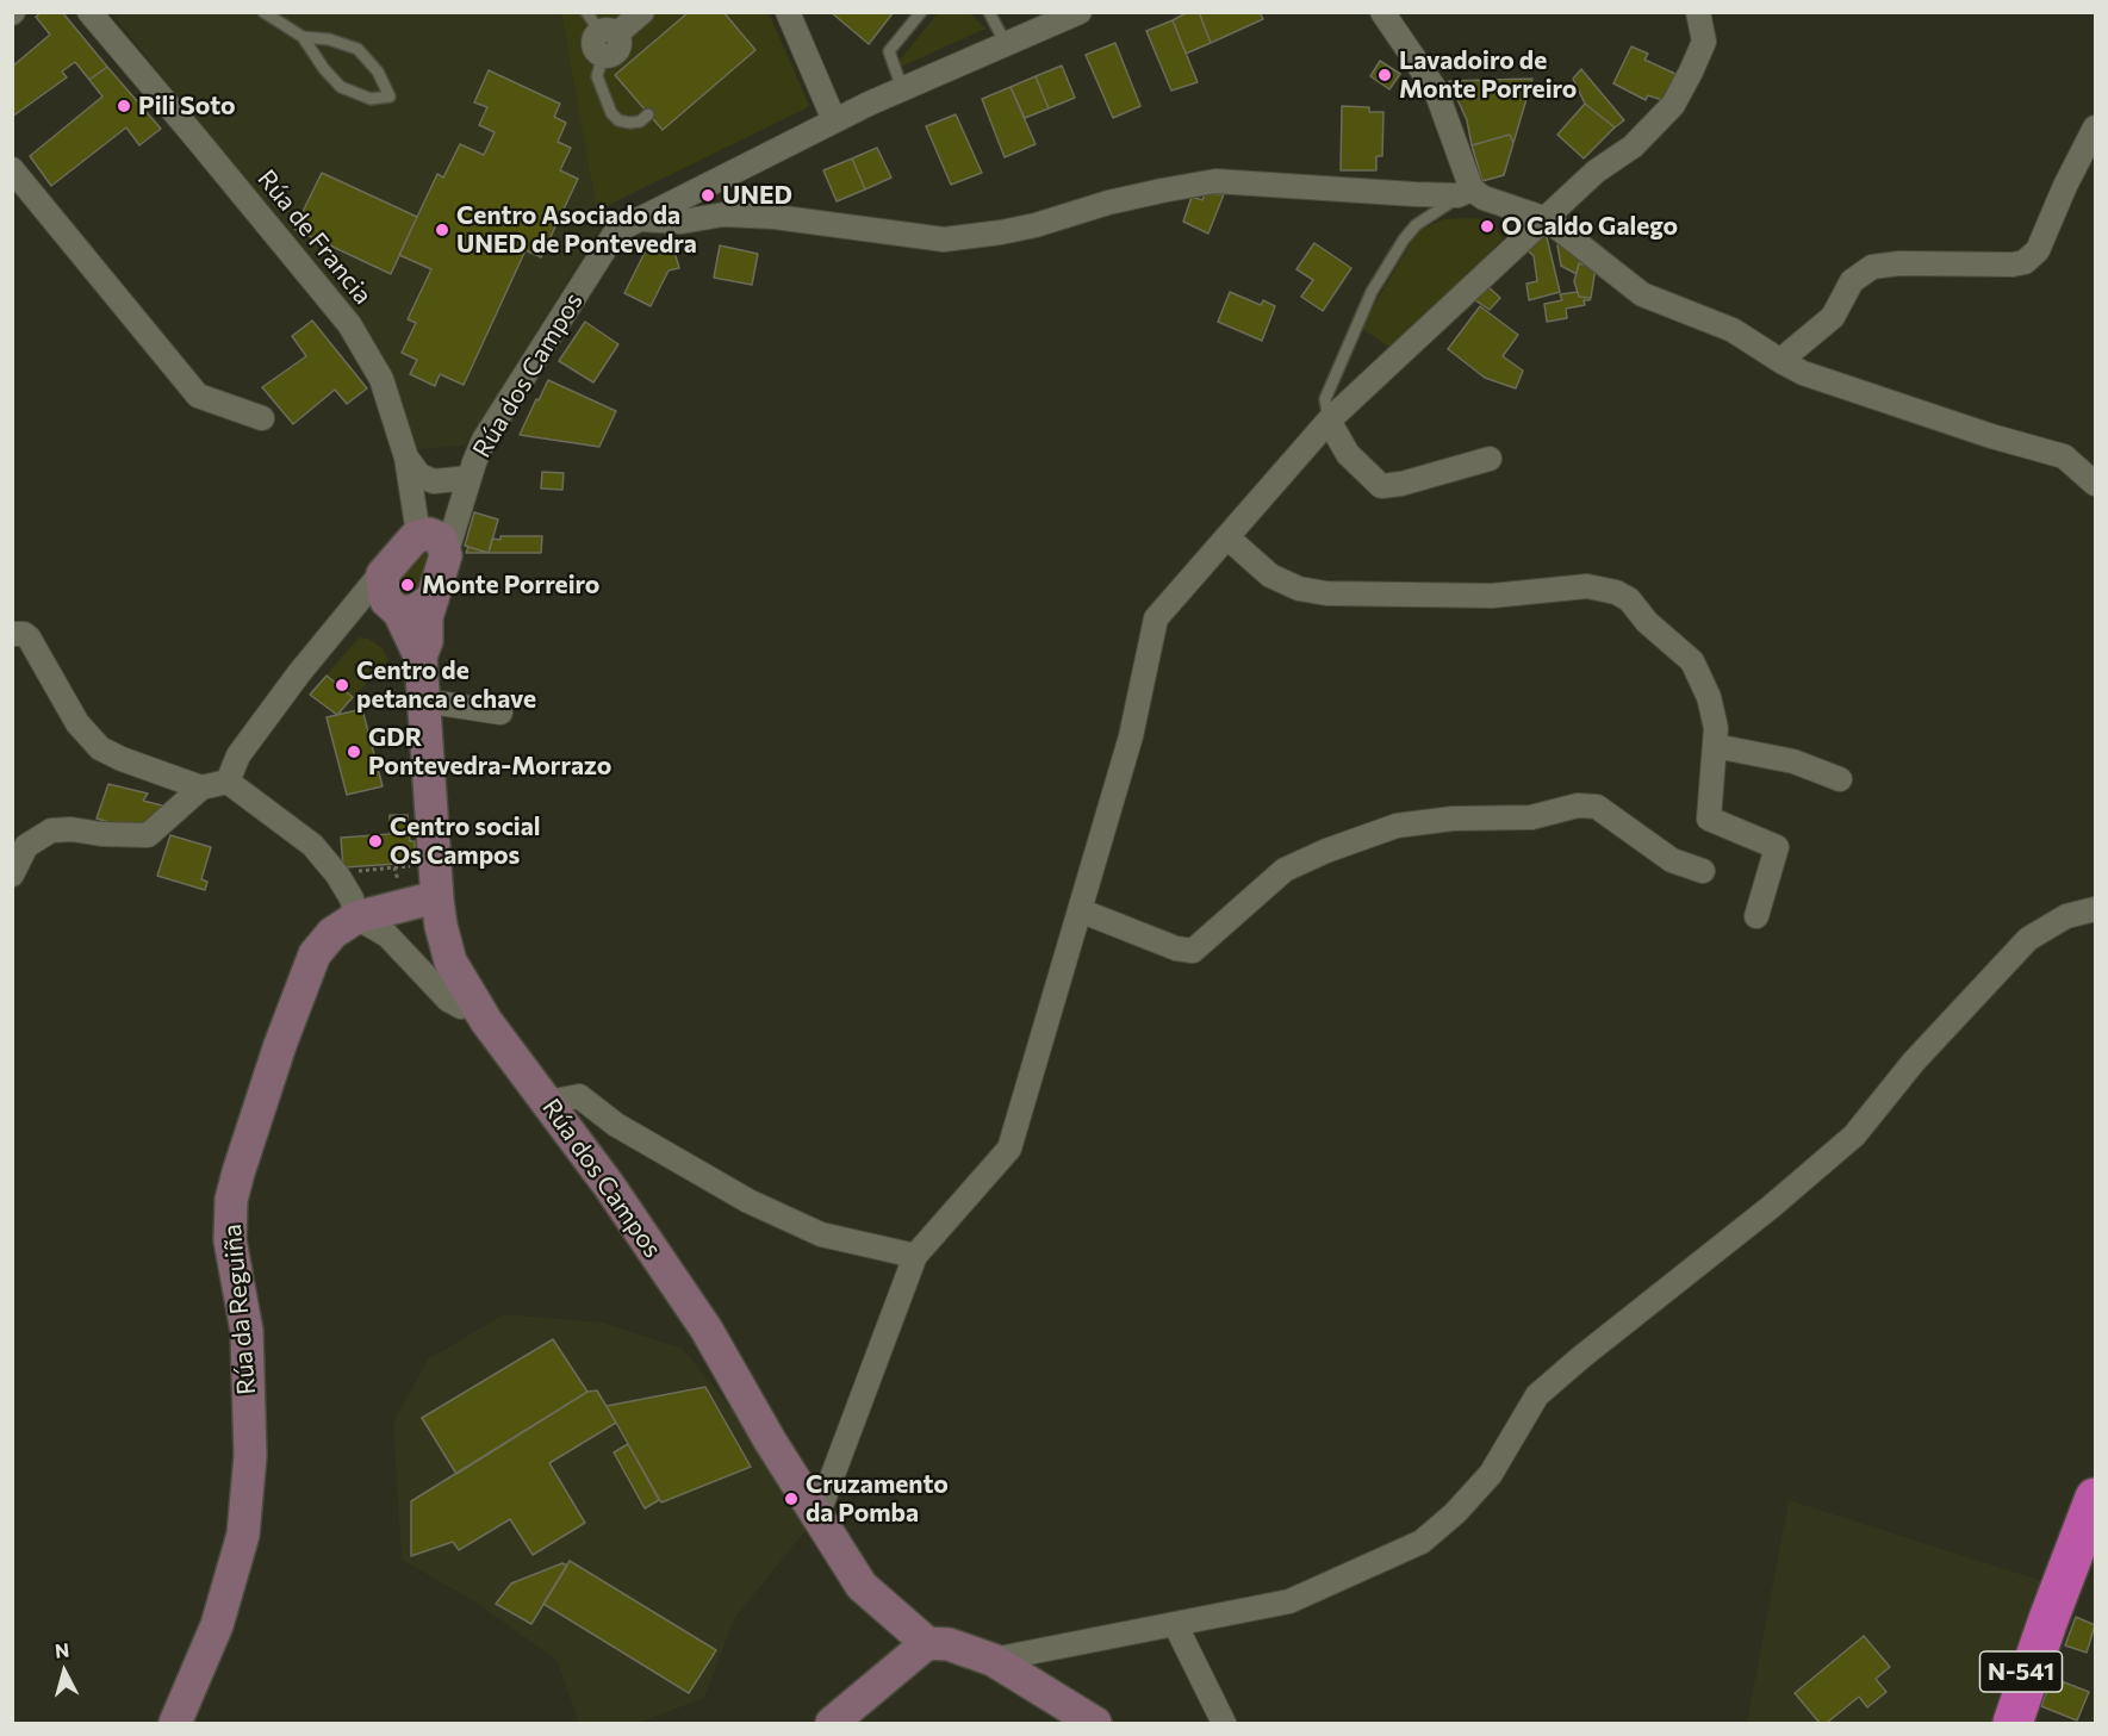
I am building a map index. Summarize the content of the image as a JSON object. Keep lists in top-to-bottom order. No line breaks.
{"streets":{"highway":["N-541"],"street":["Rúa de Francia","Rúa dos Campos","Rúa da Reguiña"]},"crossings":[["Rúa de Francia","Rúa dos Campos"]],"places":["Lavadoiro de Monte Porreiro","Pili Soto","UNED","O Caldo Galego","Centro Asociado da UNED de Pontevedra","Monte Porreiro","Centro de petanca e chave","GDR Pontevedra-Morrazo","Centro social Os Campos","Cruzamento da Pomba"],"north":"top"}
